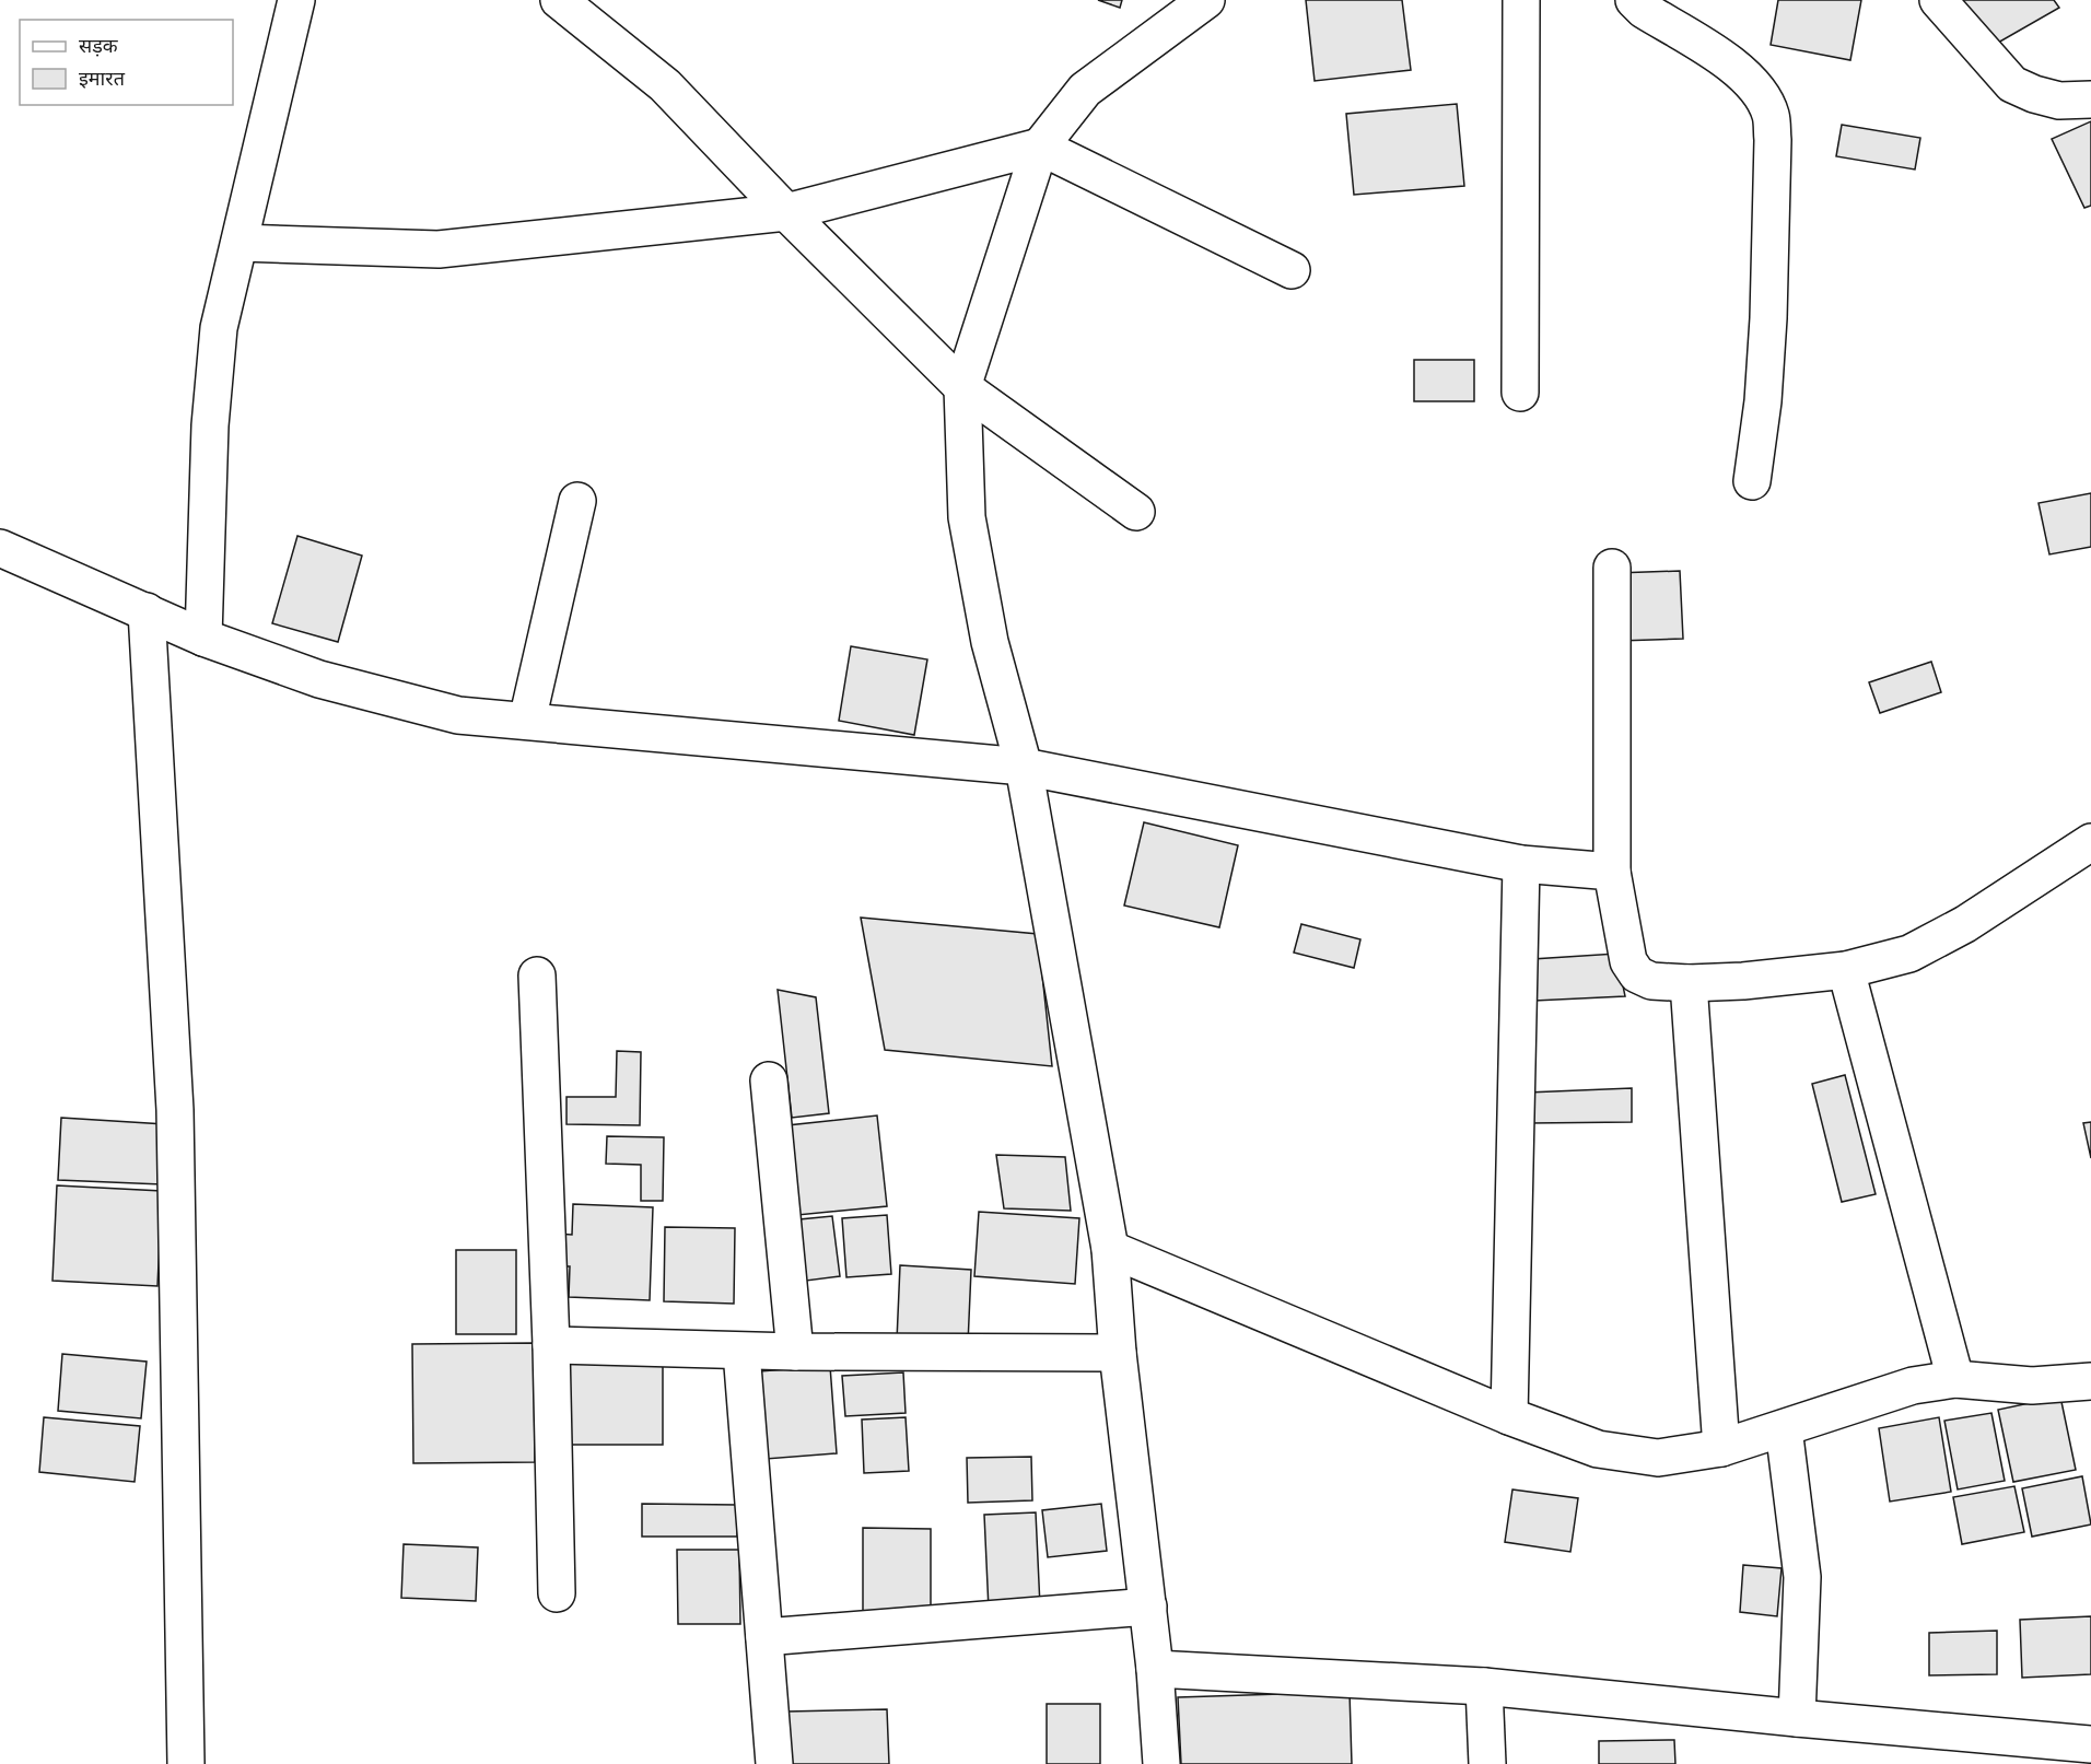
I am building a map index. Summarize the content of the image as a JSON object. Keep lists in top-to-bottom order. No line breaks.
{"legend":["सड़क","इमारत"]}
